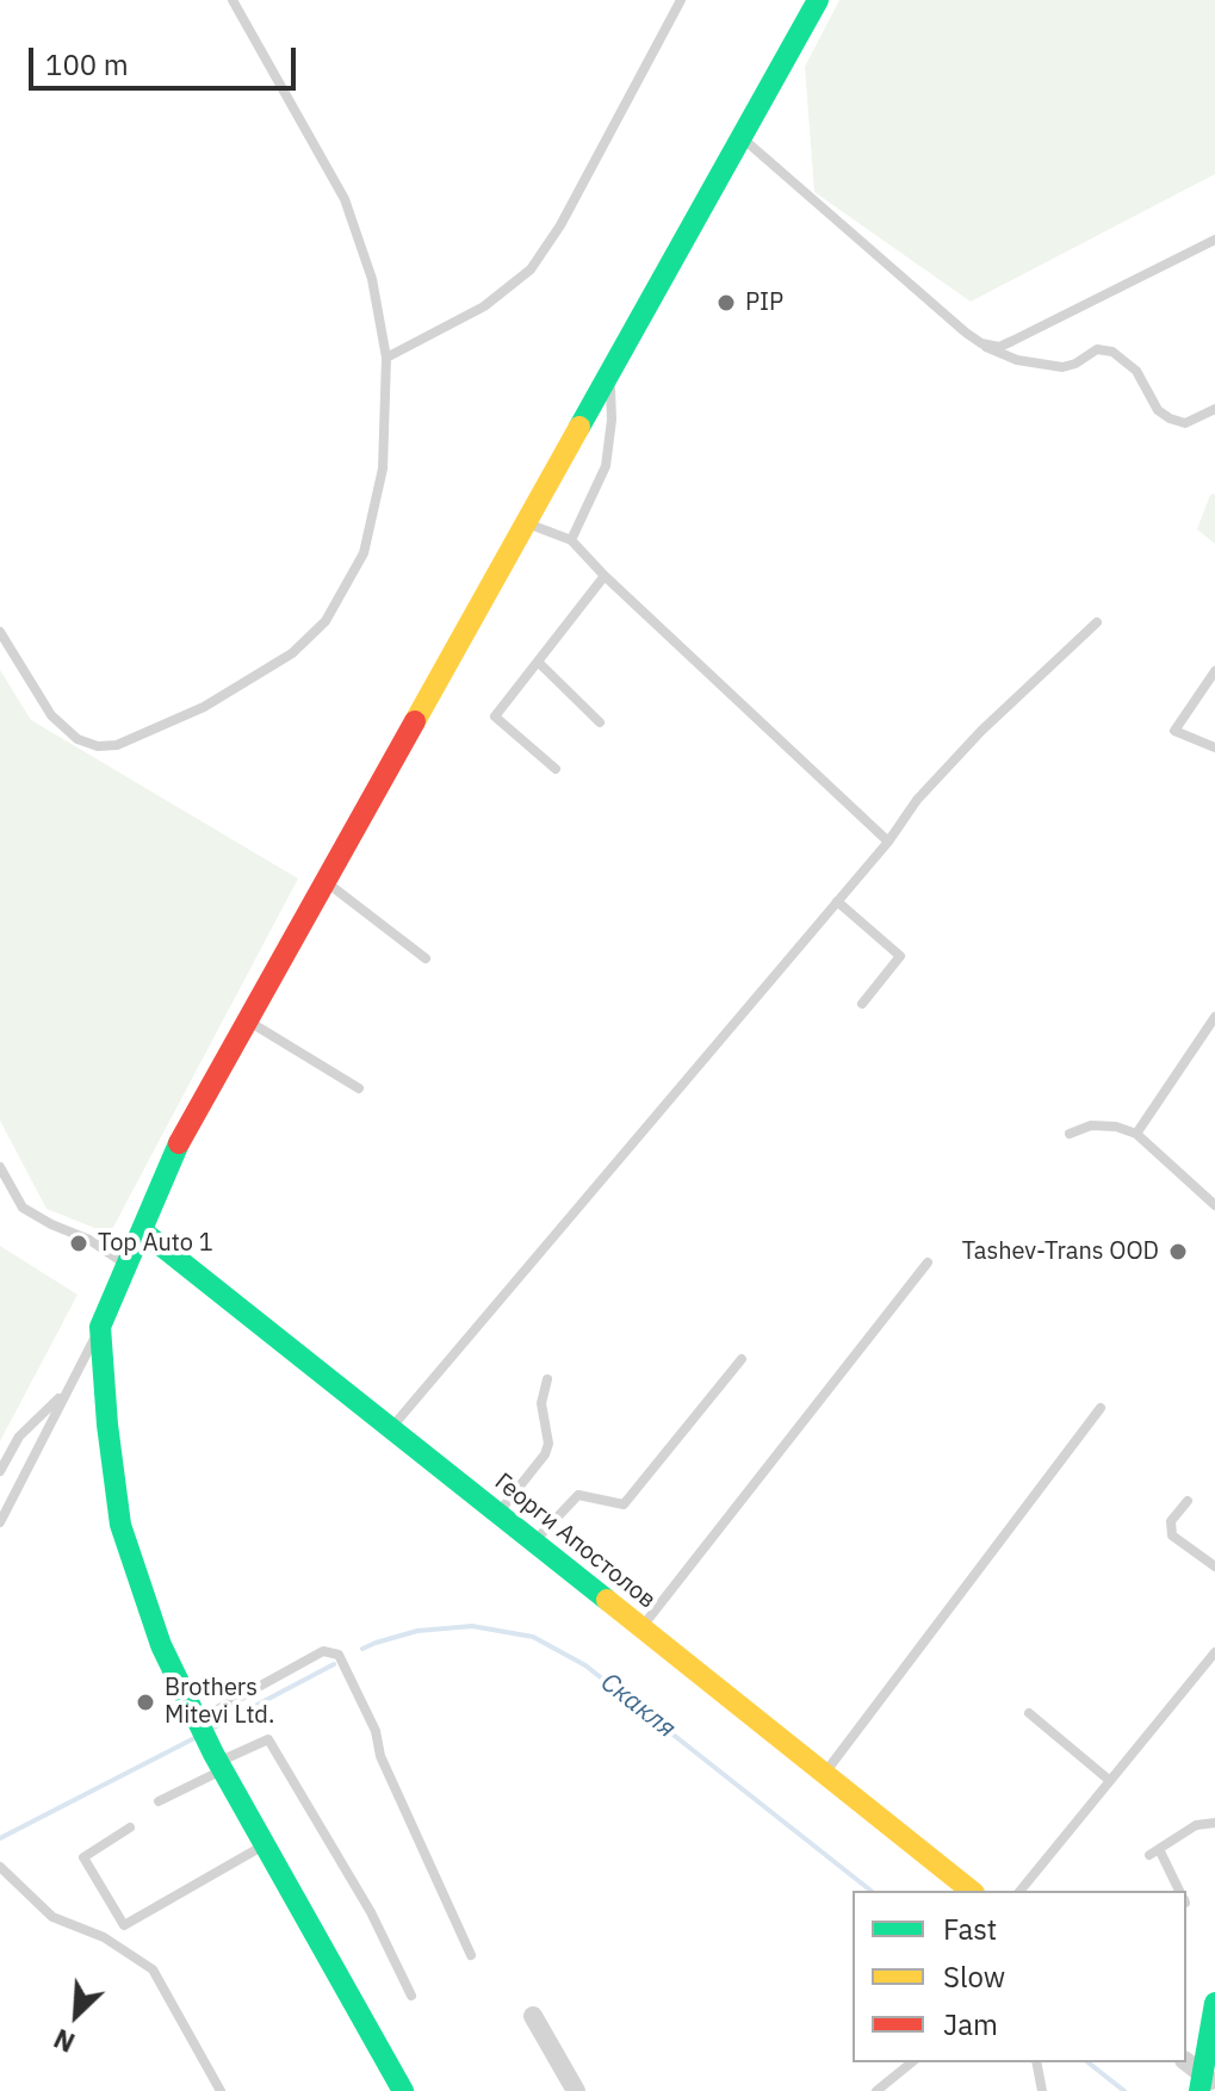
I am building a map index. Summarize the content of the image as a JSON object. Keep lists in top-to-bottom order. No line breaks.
{"streets":{"street":["Георги Апостолов"]},"water":["Скакля"],"places":["PIP","Top Auto 1","Tashev-Trans OOD","Brothers Mitevi Ltd."],"legend":["Fast","Slow","Jam"],"scale_bar":"100 m","north":"bottom left"}
